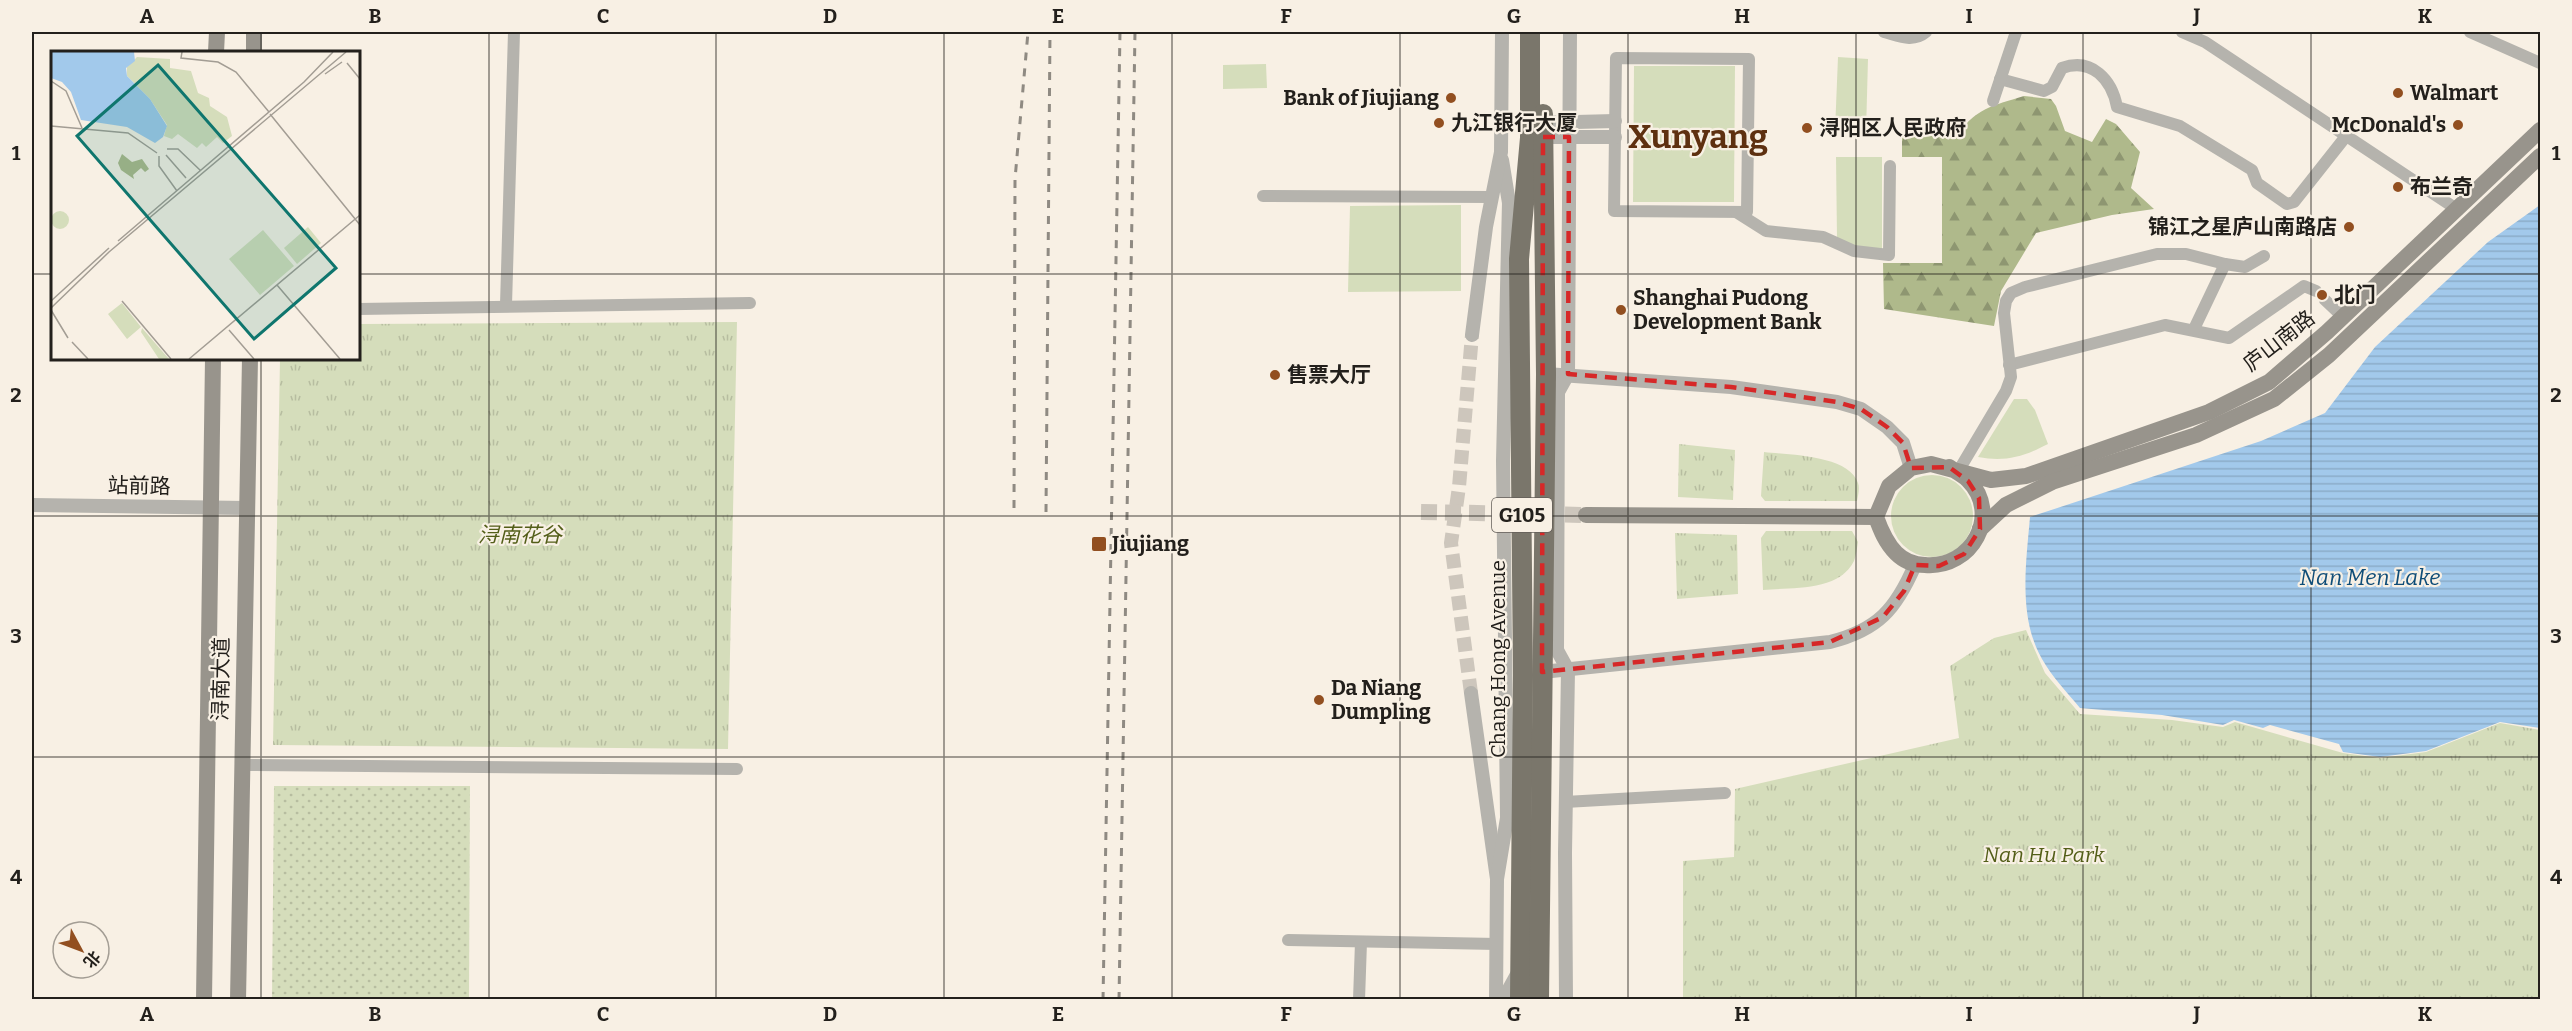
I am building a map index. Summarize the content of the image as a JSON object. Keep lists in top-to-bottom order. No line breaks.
{"streets":{"highway":["G105","Chang Hong Avenue"],"main road":["庐山南路","浔南大道"],"street":["站前路"]},"crossings":[["站前路","浔南大道"]],"districts":["Xunyang"],"water":["Nan Men Lake"],"parks":["浔南花谷","Nan Hu Park"],"places":{"other":["Walmart","Bank of Jiujiang","九江银行大厦","McDonald's","浔阳区人民政府","布兰奇","锦江之星庐山南路店","北门","Shanghai Pudong Development Bank","售票大厅","Da Niang Dumpling"],"transit":["Jiujiang"]},"north":"bottom right","grid":{"columns":["A","B","C","D","E","F","G","H","I","J","K"],"rows":["1","2","3","4"]}}
